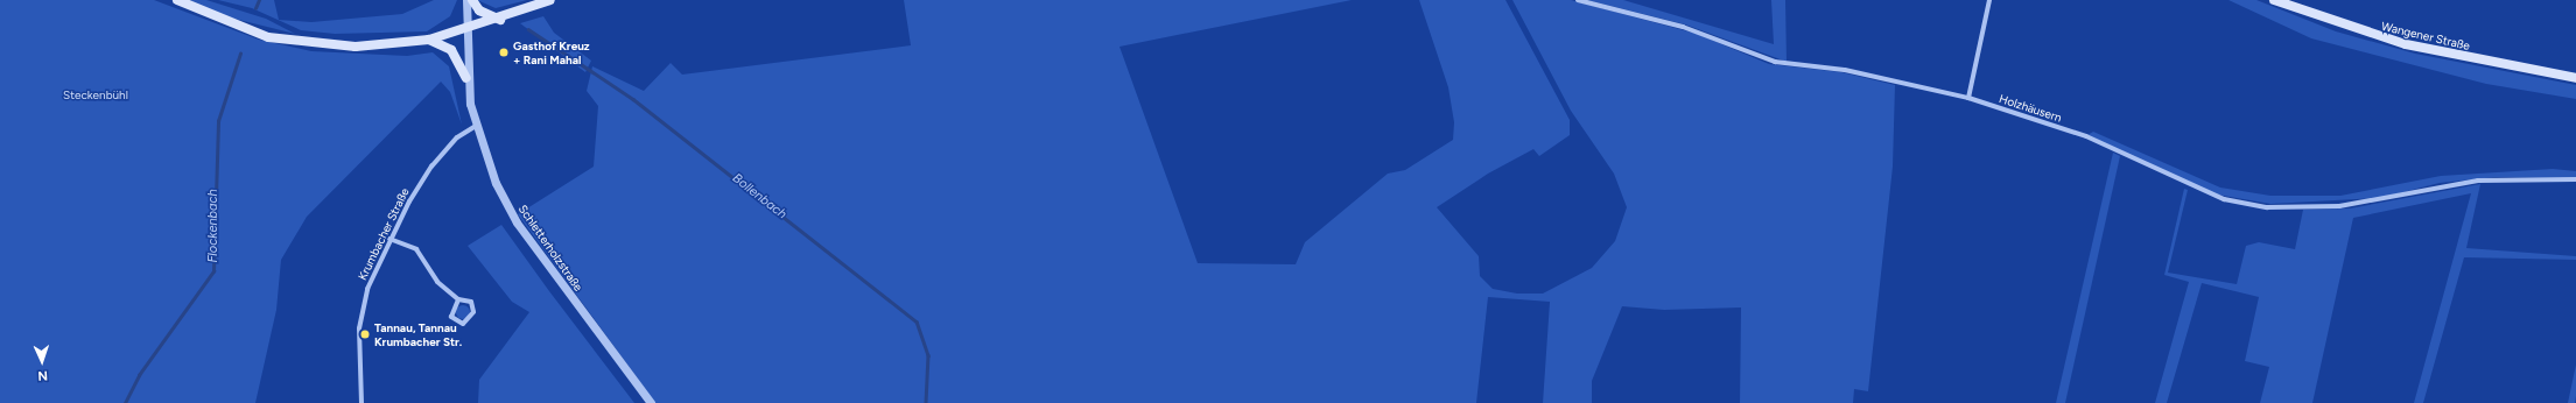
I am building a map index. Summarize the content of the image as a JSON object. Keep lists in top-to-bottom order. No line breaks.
{"streets":{"main road":["Wangener Straße"],"street":["Holzhäusern","Krumbacher Straße","Schletterholzstraße"]},"crossings":[["Krumbacher Straße","Schletterholzstraße"]],"water":["Bollenbach","Flockenbach"],"parks":["Steckenbühl"],"places":["Gasthof Kreuz + Rani Mahal","Tannau, Tannau Krumbacher Str."],"north":"bottom"}
